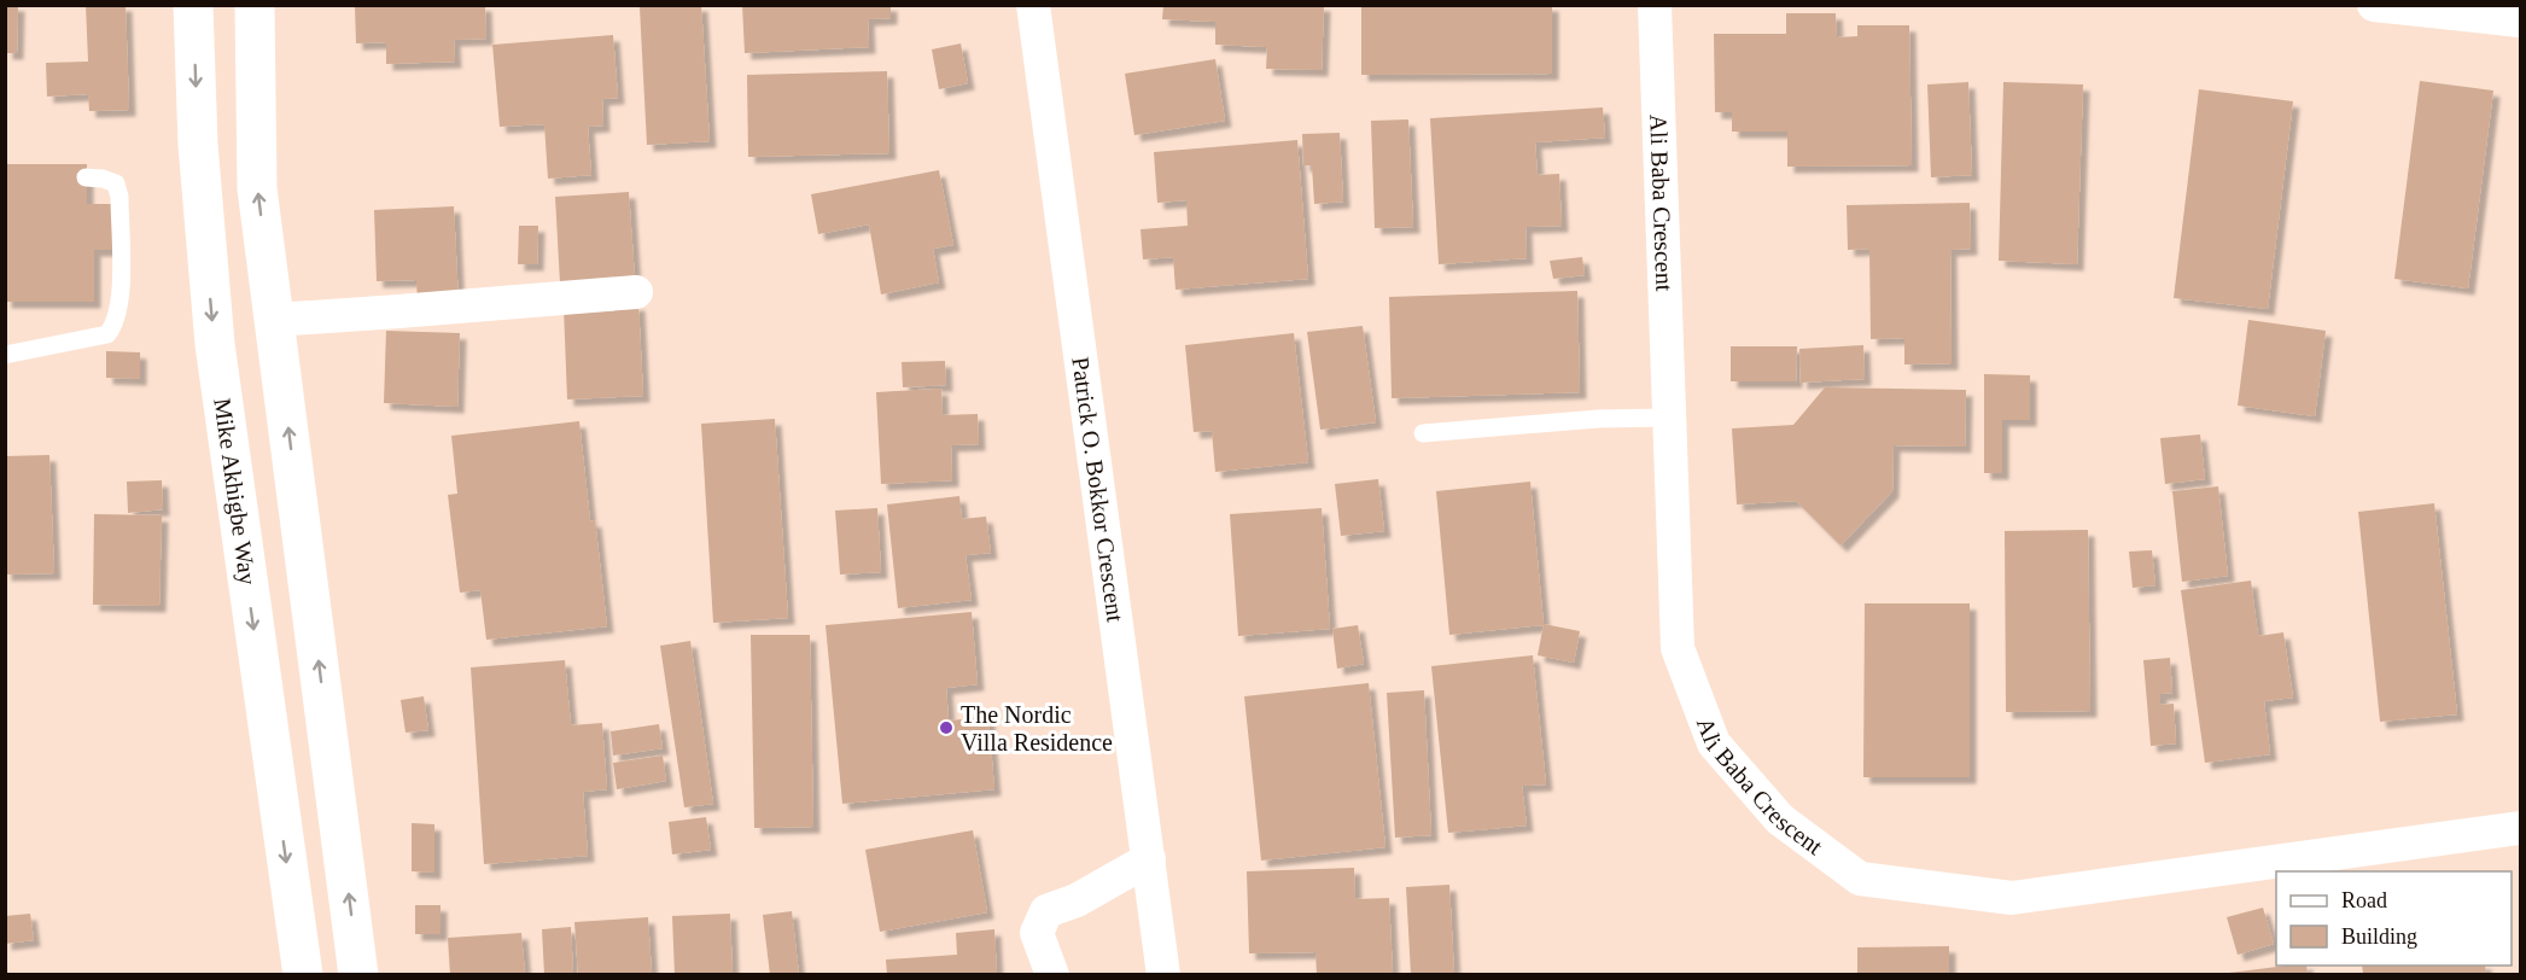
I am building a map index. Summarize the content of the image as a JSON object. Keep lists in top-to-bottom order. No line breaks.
{"streets":{"street":["Ali Baba Crescent","Patrick O. Bokkor Crescent","Mike Akhigbe Way"]},"places":["The Nordic Villa Residence"],"legend":["Road","Building"]}
